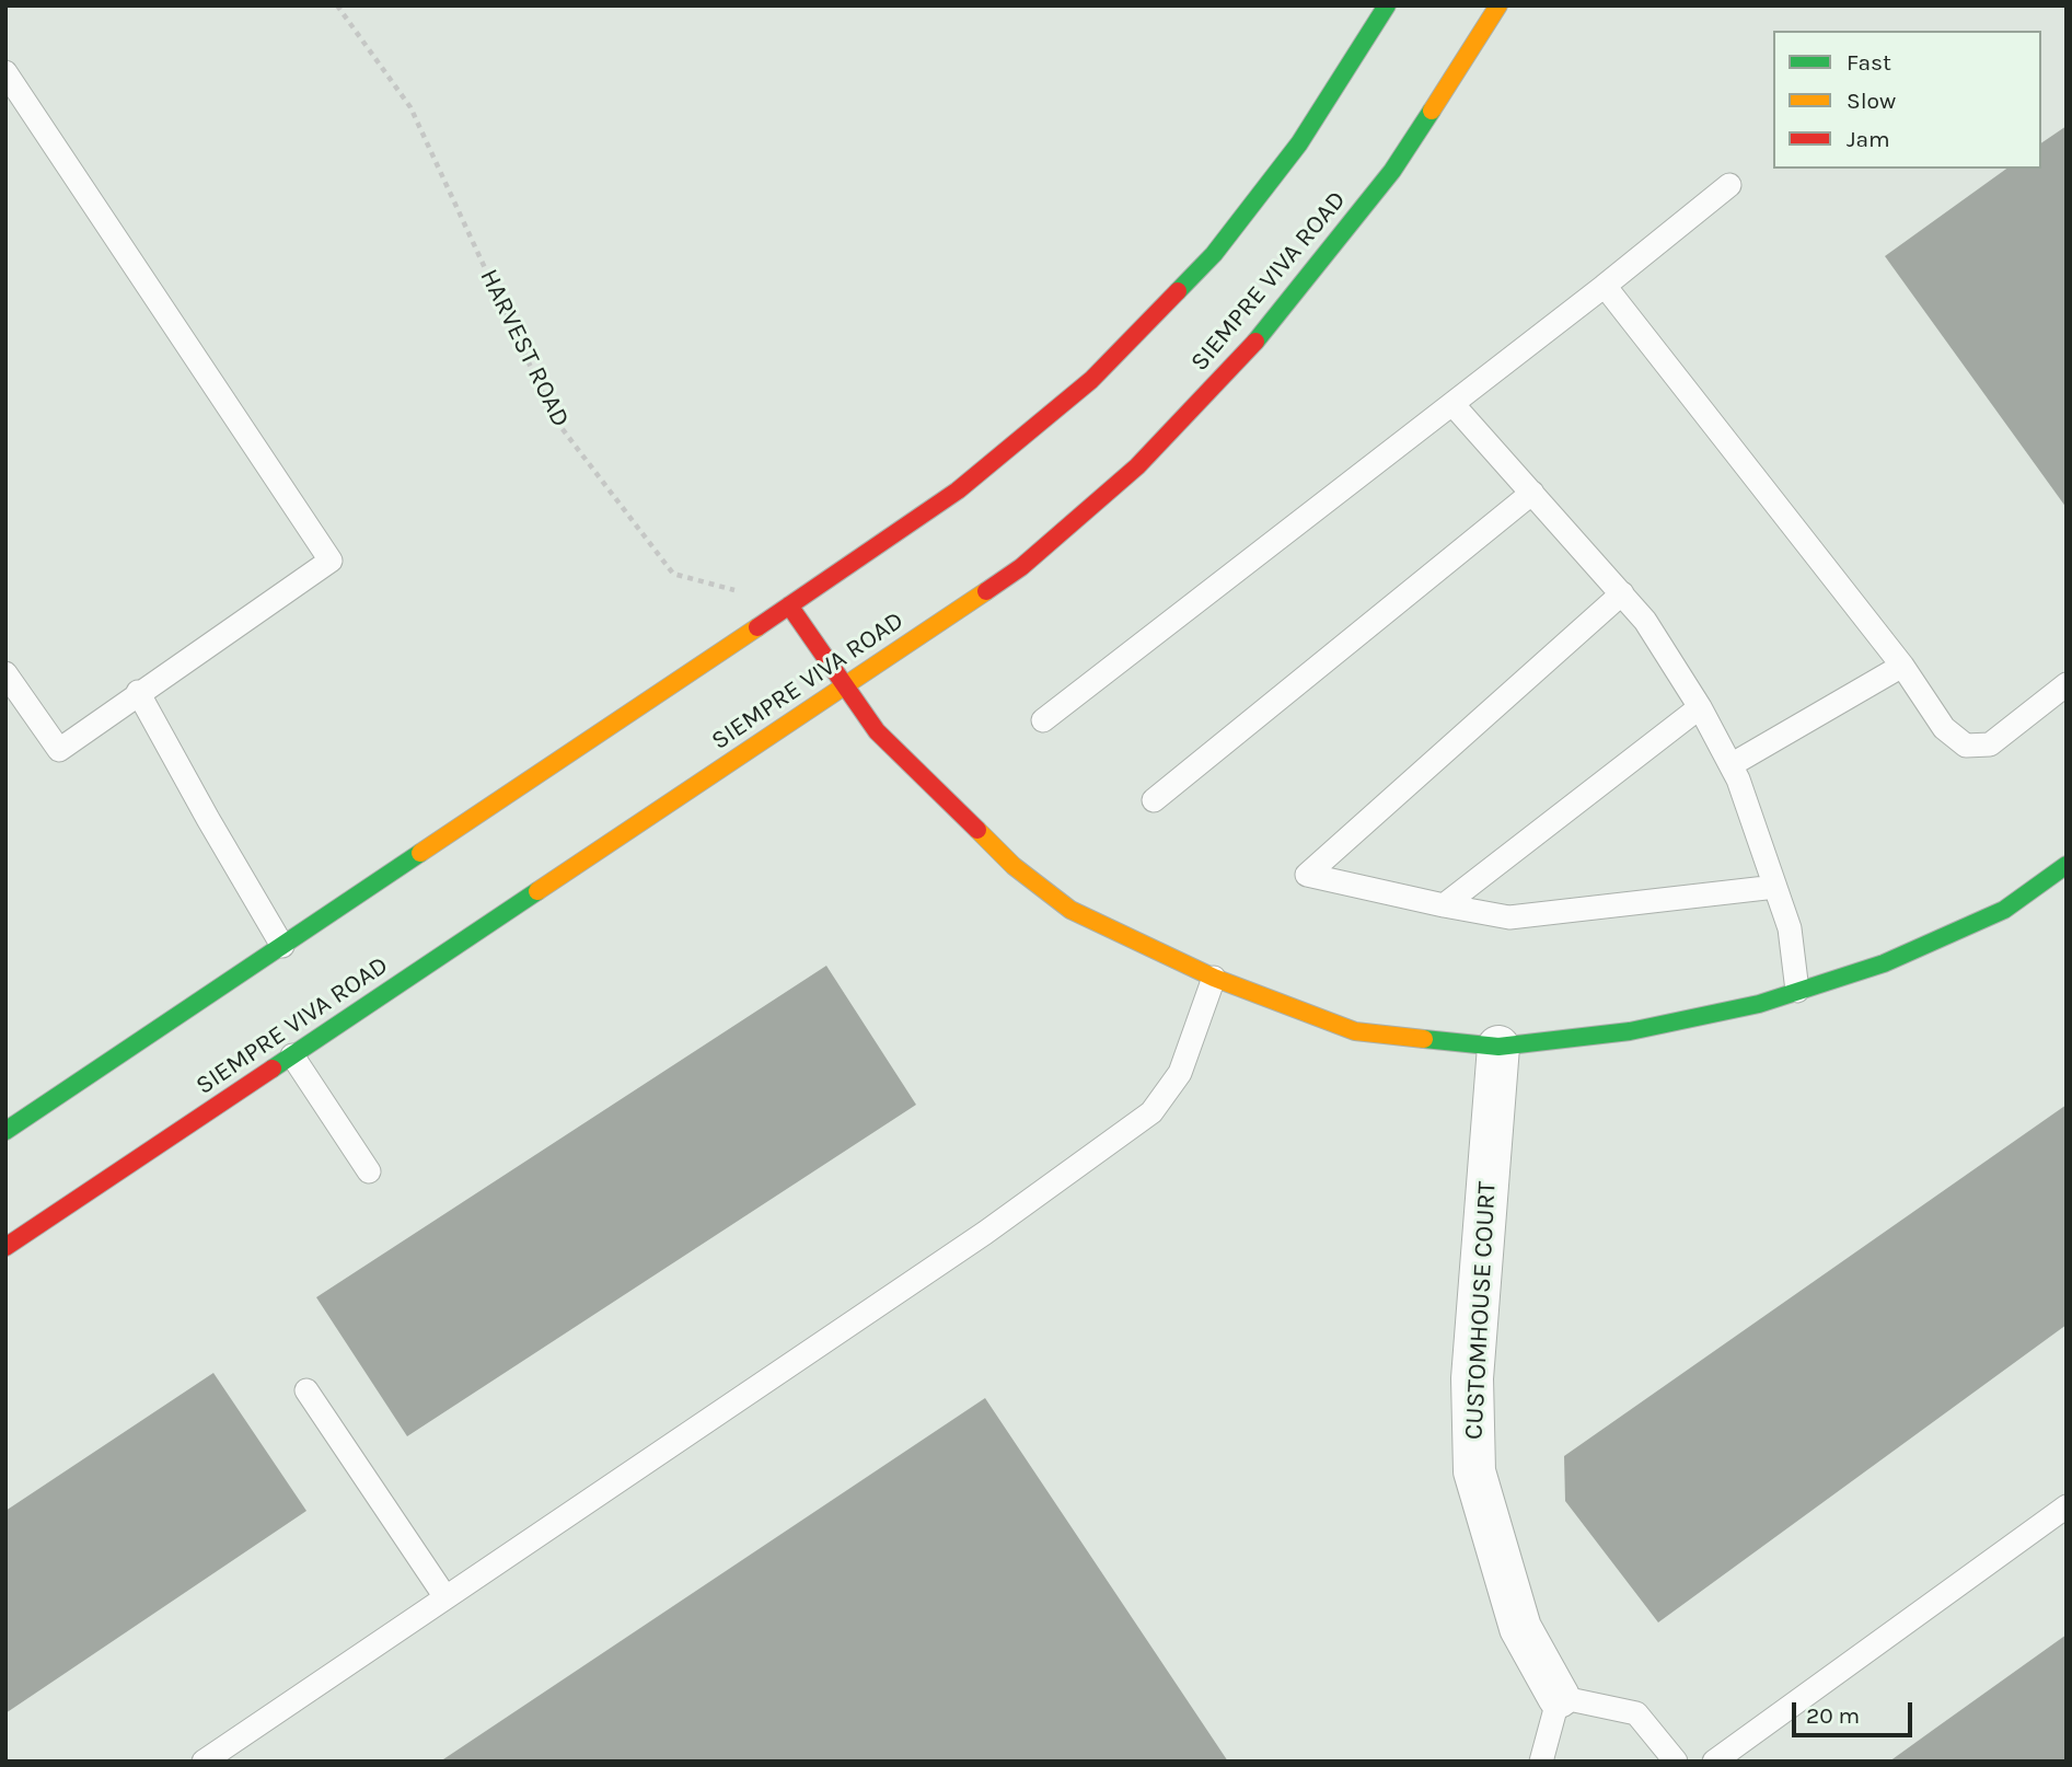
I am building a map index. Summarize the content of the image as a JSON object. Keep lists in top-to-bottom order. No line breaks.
{"streets":{"main road":["SIEMPRE VIVA ROAD"],"street":["CUSTOMHOUSE COURT"],"path":["HARVEST ROAD"]},"legend":["Fast","Slow","Jam"],"scale_bar":"20 m"}
